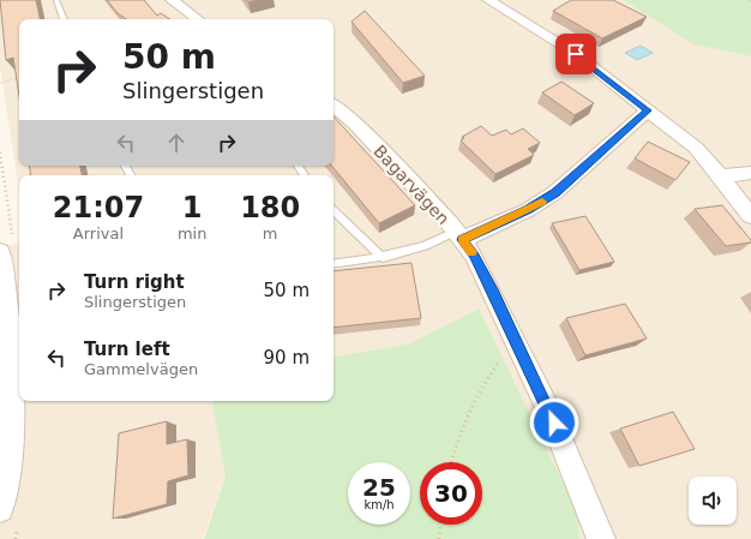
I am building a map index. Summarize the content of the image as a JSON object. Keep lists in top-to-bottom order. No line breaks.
{"streets":{"street":["Bagarvägen"]},"page":{"turn":["50 m","Slingerstigen"],"eta":["21:07","Arrival","1","min","180","m"],"list":[{"name":"Turn right","note":"Slingerstigen","value":"50 m"},{"name":"Turn left","note":"Gammelvägen","value":"90 m"}],"speed":"25 km/h","limit":"30"}}
